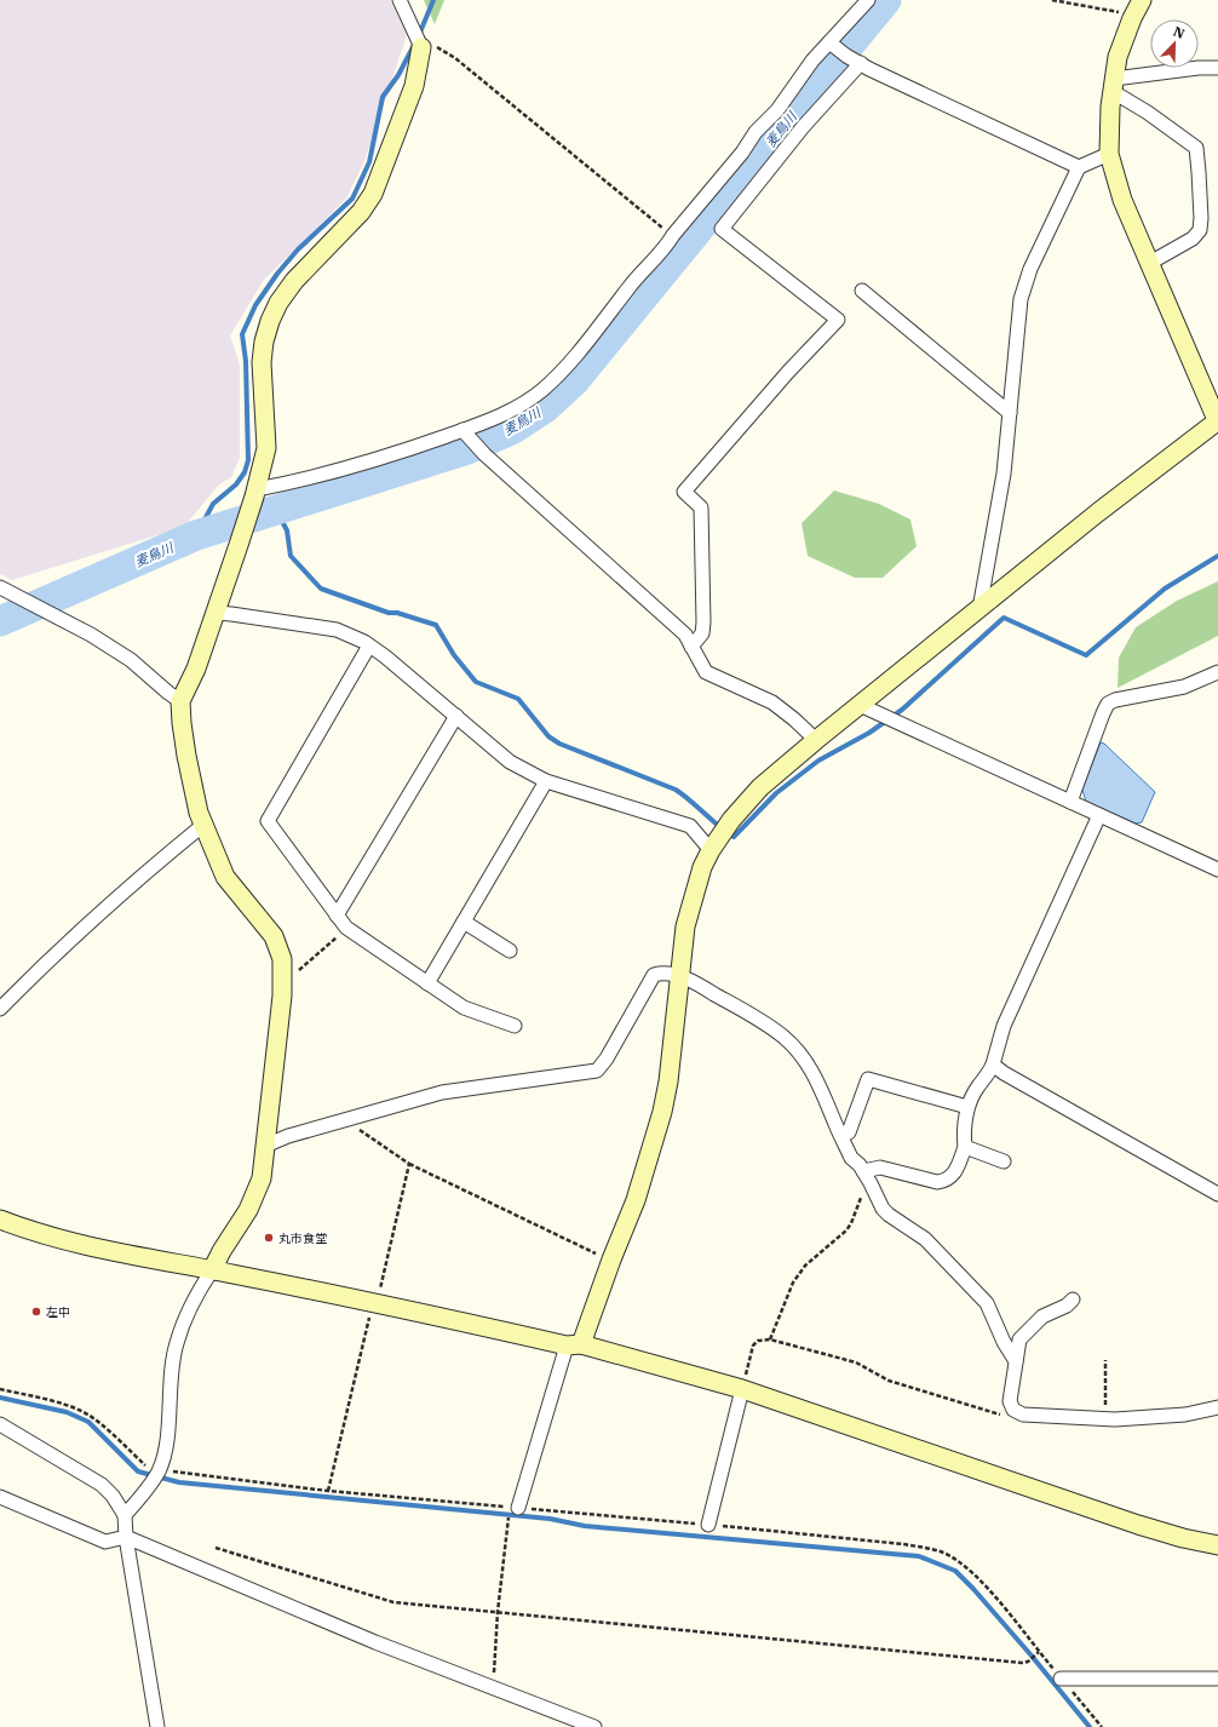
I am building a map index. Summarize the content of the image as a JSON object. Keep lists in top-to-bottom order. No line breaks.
{"water":["麦鳥川"],"places":["丸市食堂","左中"],"north":"top right"}
